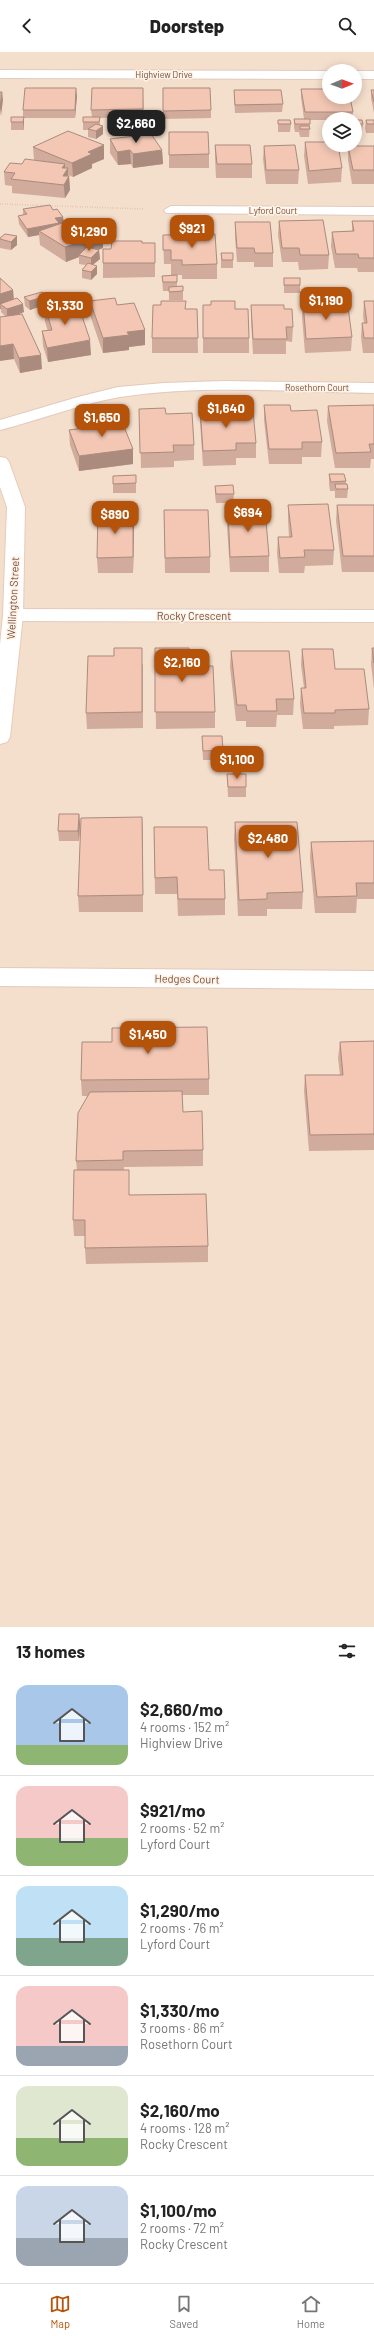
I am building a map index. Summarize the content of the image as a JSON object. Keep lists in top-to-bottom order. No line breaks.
{"streets":{"street":["Highview Drive","Lyford Court","Rosethorn Court","Wellington Street","Rocky Crescent","Hedges Court"]},"crossings":[["Wellington Street","Rocky Crescent"]],"north":"right","page":{"header":"Doorstep","price":["$2,660","$921","$1,290","$1,190","$1,330","$1,640","$1,650","$694","$890","$2,160","$1,100","$2,480","$1,450"],"heading":"13 homes","list":[{"name":"$2,660/mo","note":"4 rooms · 152 m² · Highview Drive"},{"name":"$921/mo","note":"2 rooms · 52 m² · Lyford Court"},{"name":"$1,290/mo","note":"2 rooms · 76 m² · Lyford Court"},{"name":"$1,330/mo","note":"3 rooms · 86 m² · Rosethorn Court"},{"name":"$2,160/mo","note":"4 rooms · 128 m² · Rocky Crescent"},{"name":"$1,100/mo","note":"2 rooms · 72 m² · Rocky Crescent"}],"tabs":["Map","Saved","Home"]}}
